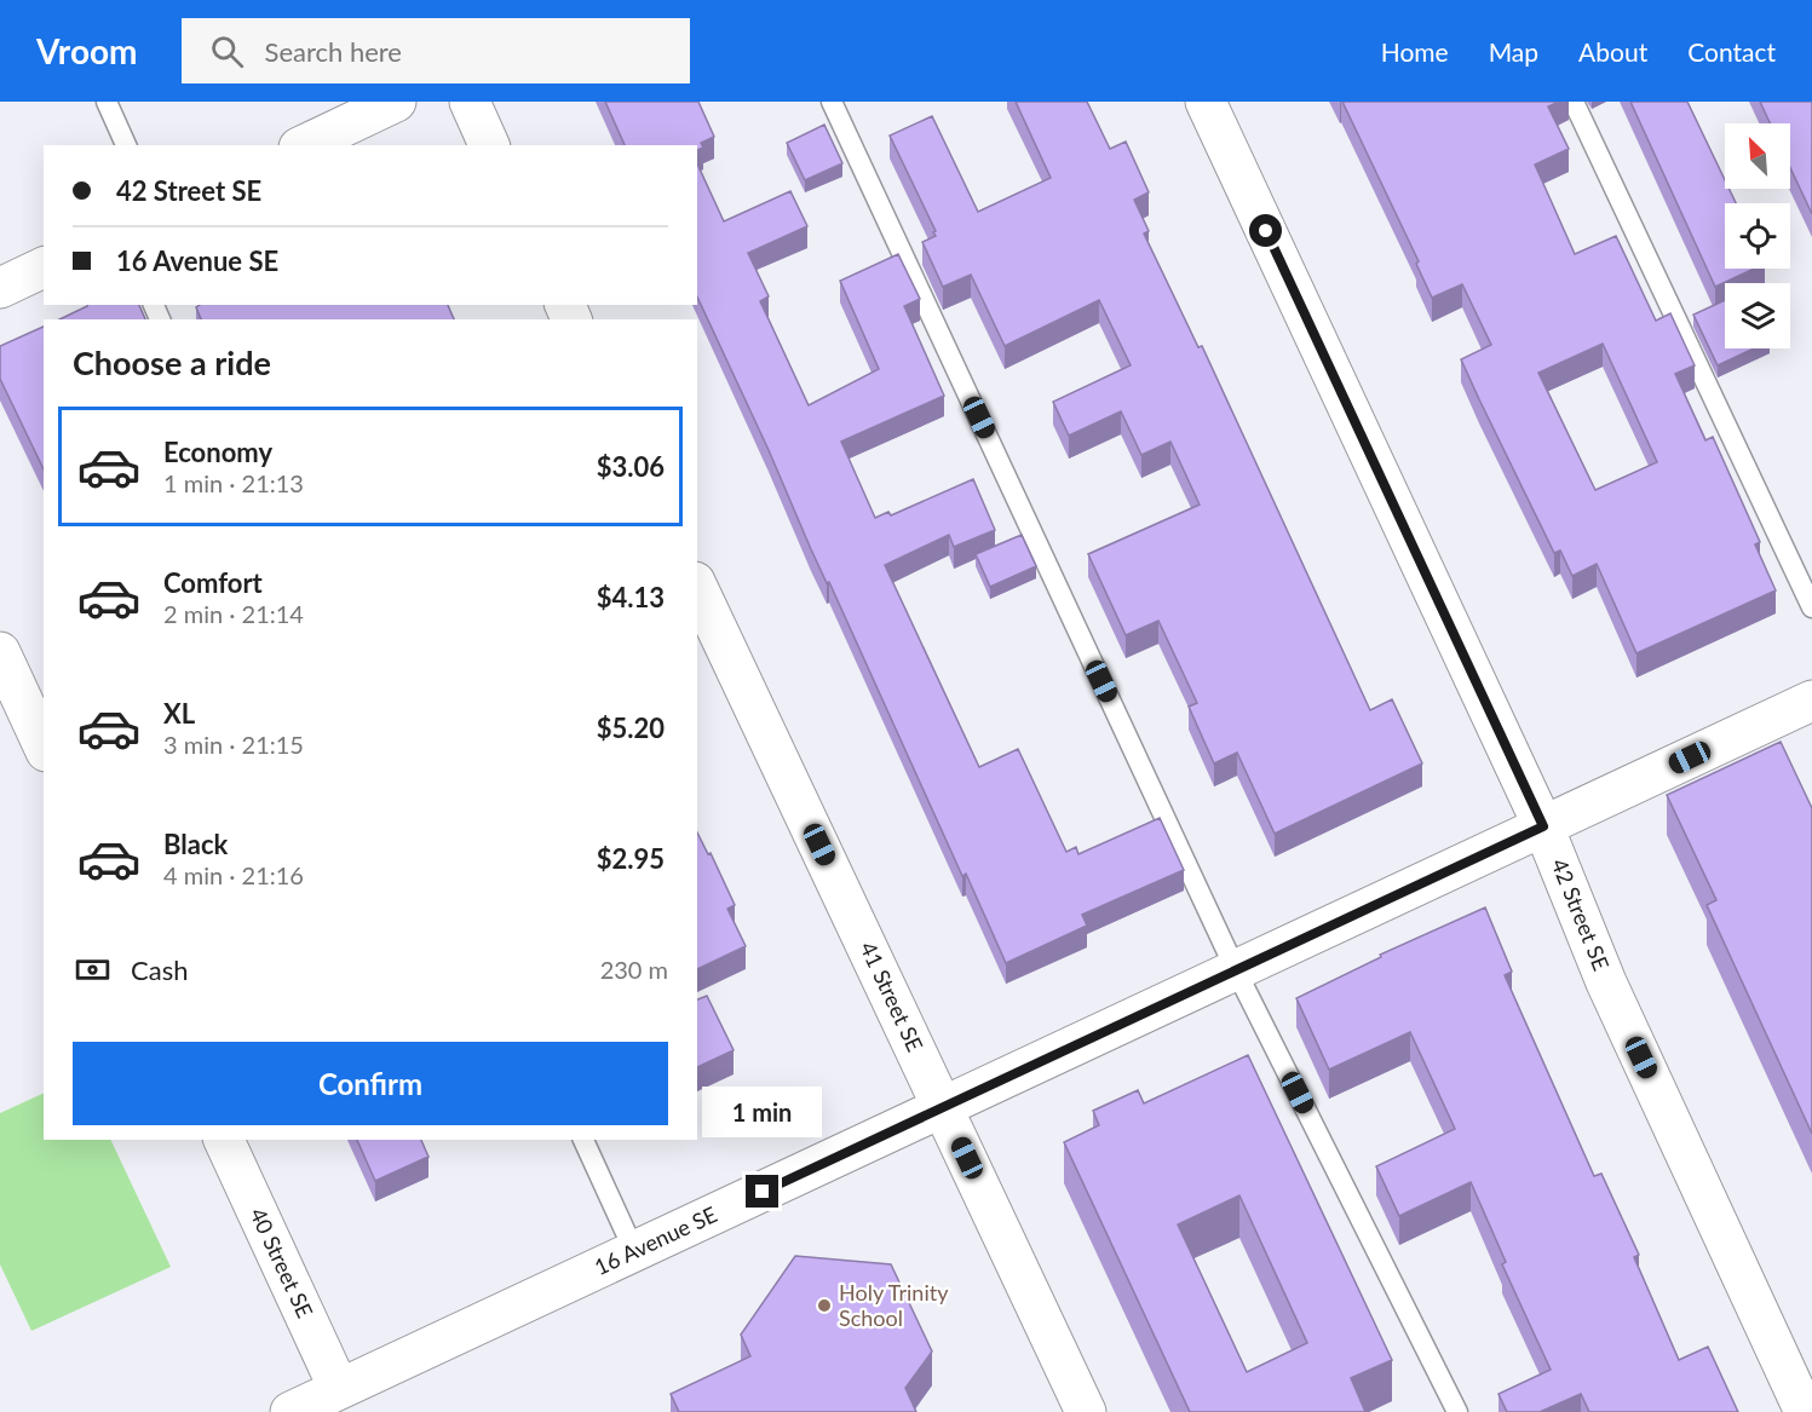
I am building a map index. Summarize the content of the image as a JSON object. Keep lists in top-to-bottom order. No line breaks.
{"streets":{"street":["42 Street SE","41 Street SE","16 Avenue SE","40 Street SE"]},"crossings":[["42 Street SE","16 Avenue SE"],["41 Street SE","16 Avenue SE"],["16 Avenue SE","40 Street SE"]],"places":["Holy Trinity School"],"north":"top left","page":{"header":"Vroom","search":"Search here","nav":["Home","Map","About","Contact"],"banner":["42 Street SE","16 Avenue SE"],"heading":"Choose a ride","list":[{"name":"Economy","note":"1 min · 21:13","value":"$3.06"},{"name":"Comfort","note":"2 min · 21:14","value":"$4.13"},{"name":"XL","note":"3 min · 21:15","value":"$5.20"},{"name":"Black","note":"4 min · 21:16","value":"$2.95"}],"pay":["Cash","230 m"],"buttons":"Confirm","bubble":"1 min"}}
